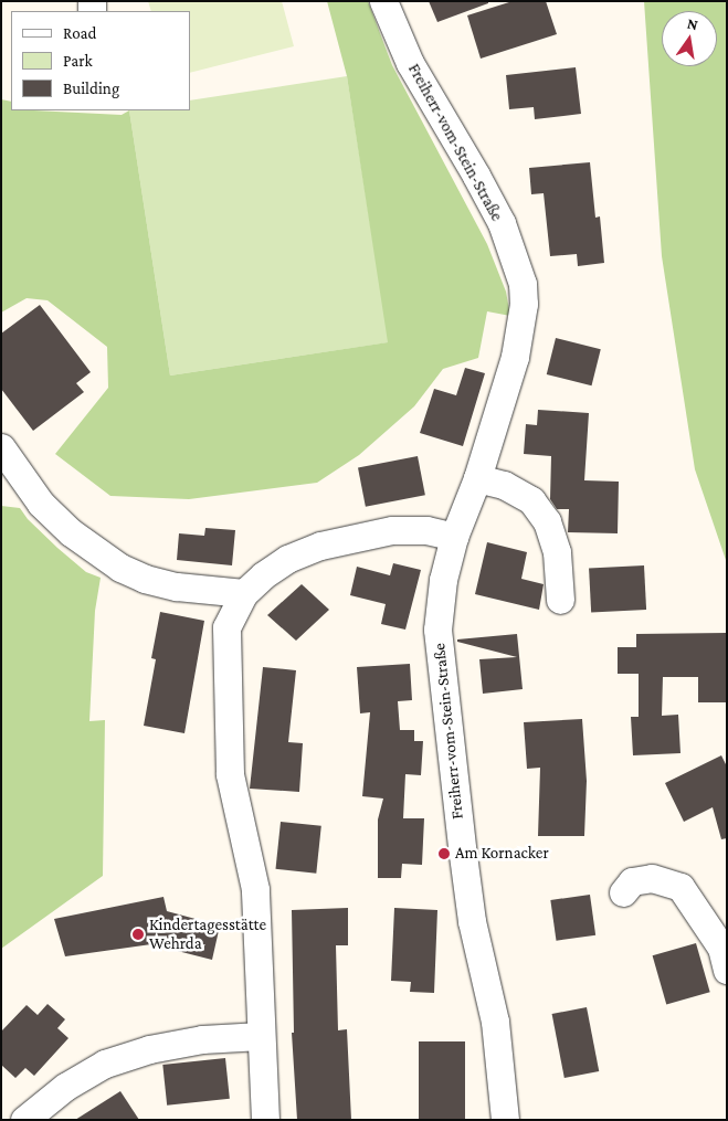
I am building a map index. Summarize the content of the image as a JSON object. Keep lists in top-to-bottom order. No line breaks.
{"streets":{"street":["Freiherr-vom-Stein-Straße"]},"places":["Am Kornacker","Kindertagesstätte Wehrda"],"legend":["Road","Park","Building"],"north":"top"}
